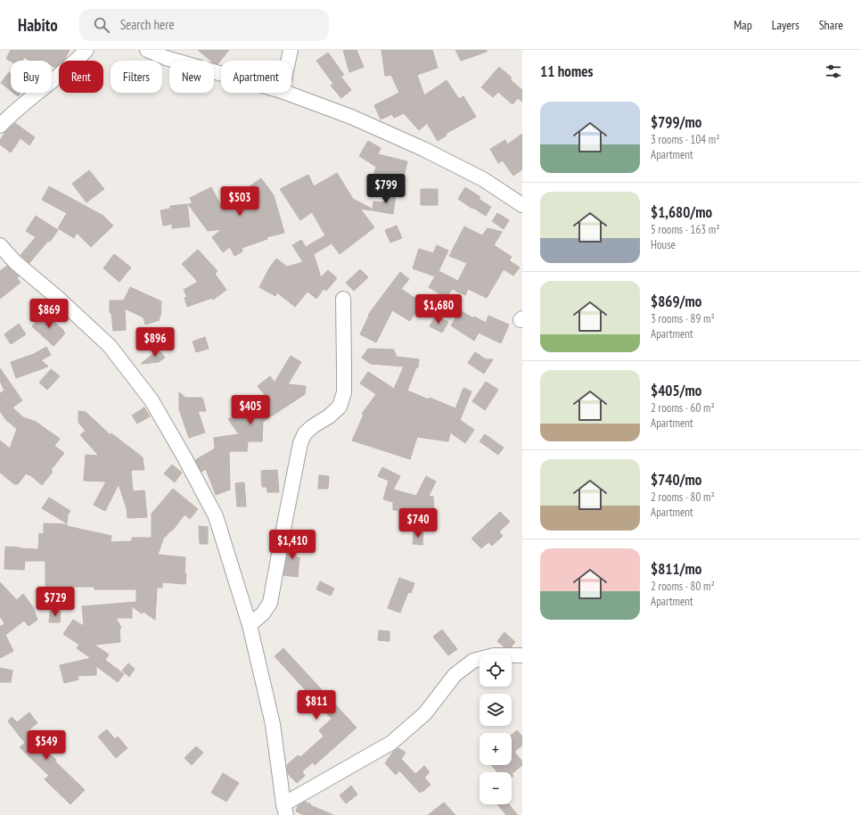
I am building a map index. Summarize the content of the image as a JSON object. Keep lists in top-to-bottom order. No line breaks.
{"page":{"header":"Habito","search":"Search here","nav":["Map","Layers","Share"],"heading":"11 homes","chip":["Buy","Rent","Filters","New","Apartment"],"list":[{"name":"$799/mo","note":"3 rooms · 104 m² · Apartment"},{"name":"$1,680/mo","note":"5 rooms · 163 m² · House"},{"name":"$869/mo","note":"3 rooms · 89 m² · Apartment"},{"name":"$405/mo","note":"2 rooms · 60 m² · Apartment"},{"name":"$740/mo","note":"2 rooms · 80 m² · Apartment"},{"name":"$811/mo","note":"2 rooms · 80 m² · Apartment"}],"price":["$799","$503","$1,680","$869","$896","$405","$740","$1,410","$729","$811","$549"],"map_buttons":["+","−"]}}
